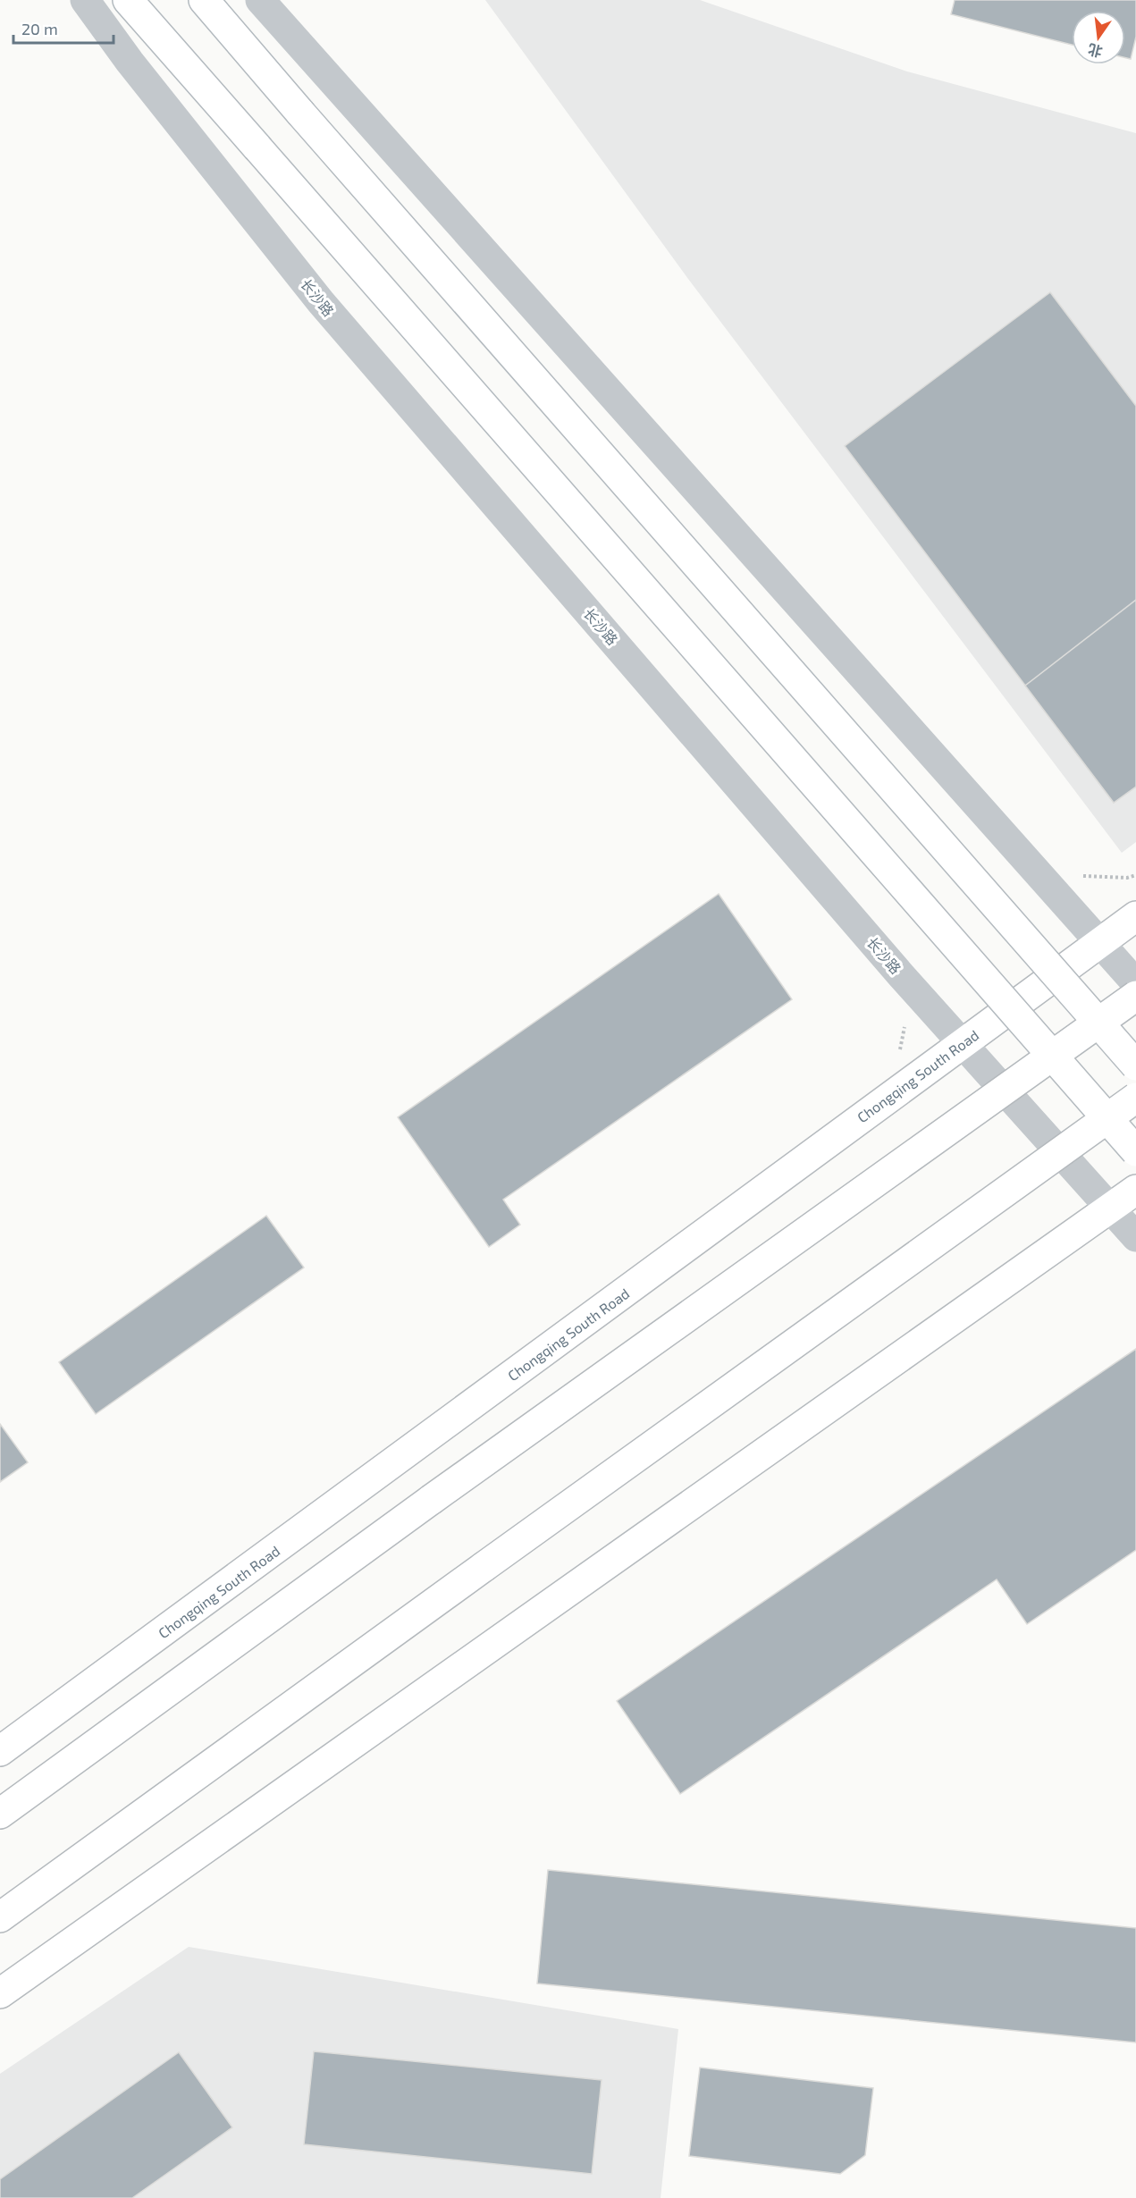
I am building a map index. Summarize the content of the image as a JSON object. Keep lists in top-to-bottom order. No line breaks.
{"streets":{"main road":["Chongqing South Road"],"street":["长沙路"]},"crossings":[["长沙路","Chongqing South Road"]],"scale_bar":"20 m","north":"bottom"}
